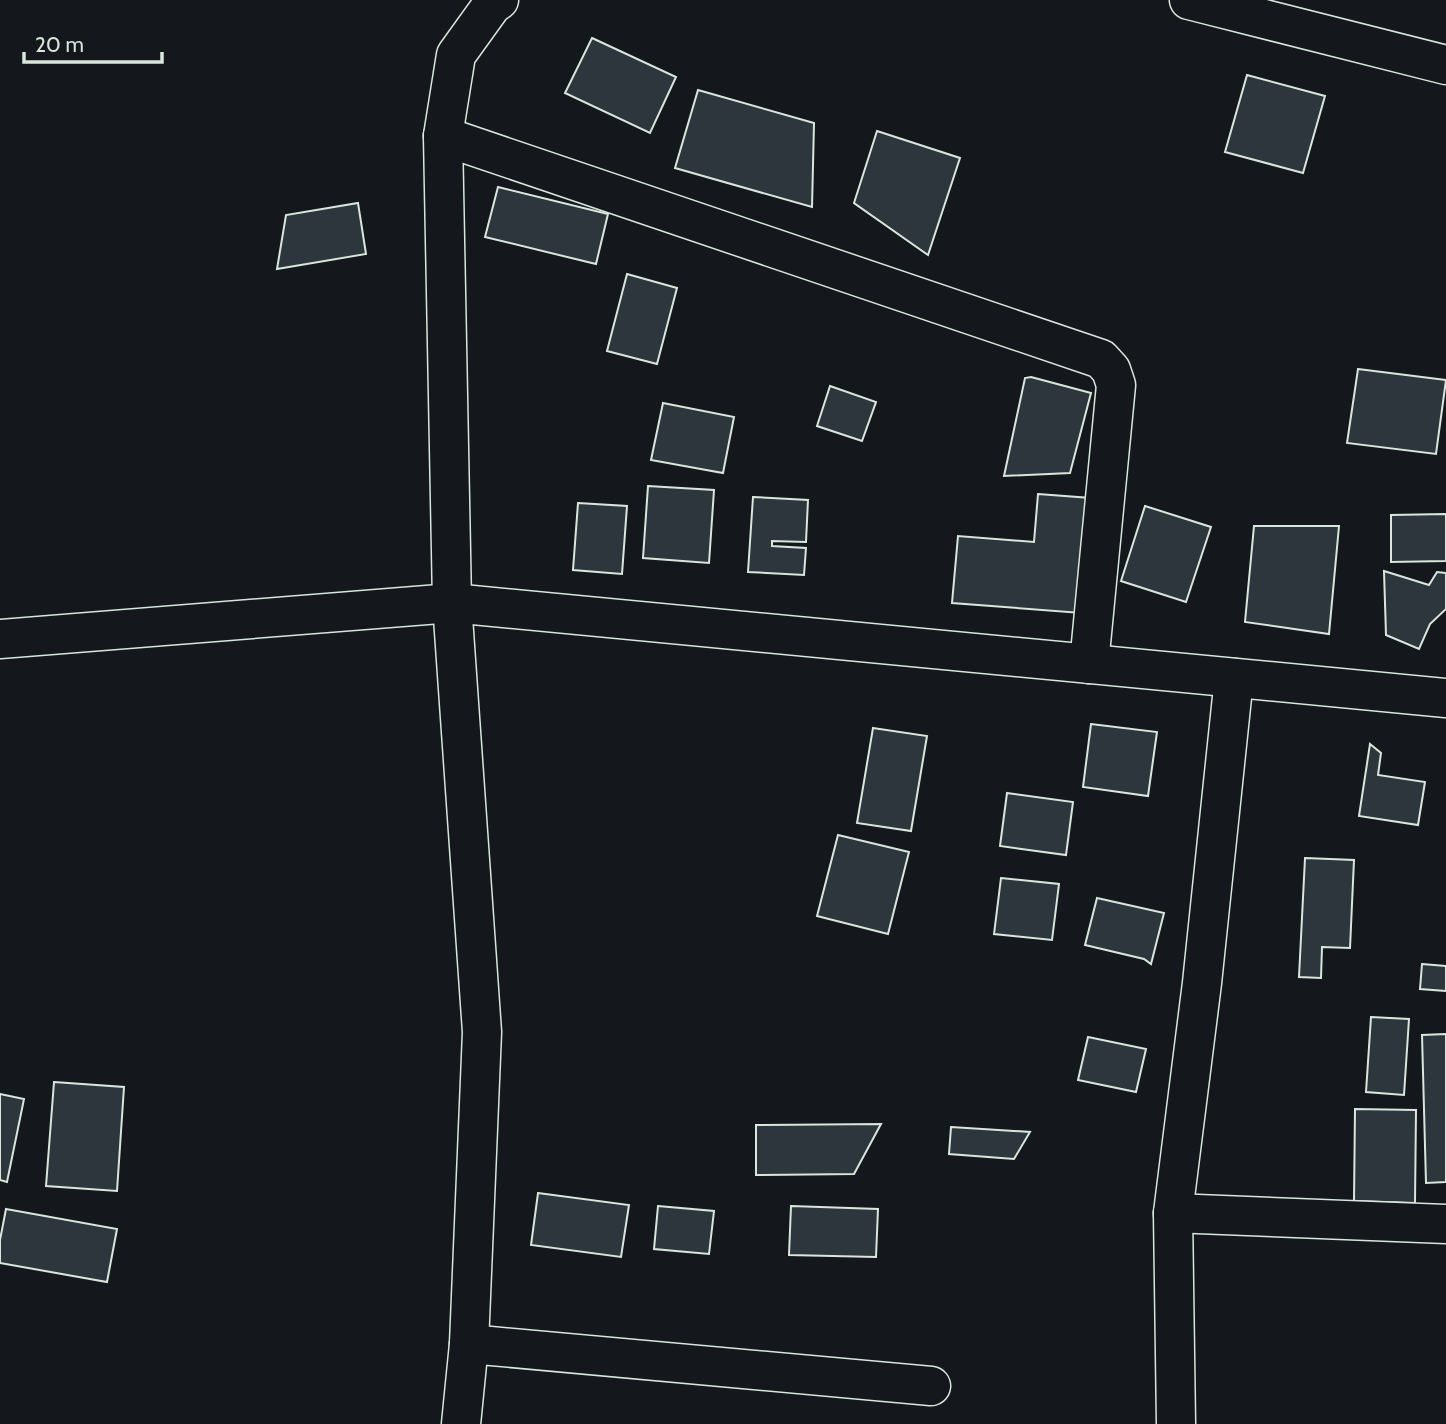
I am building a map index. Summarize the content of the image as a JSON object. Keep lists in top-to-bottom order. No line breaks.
{"scale_bar":"20 m"}
